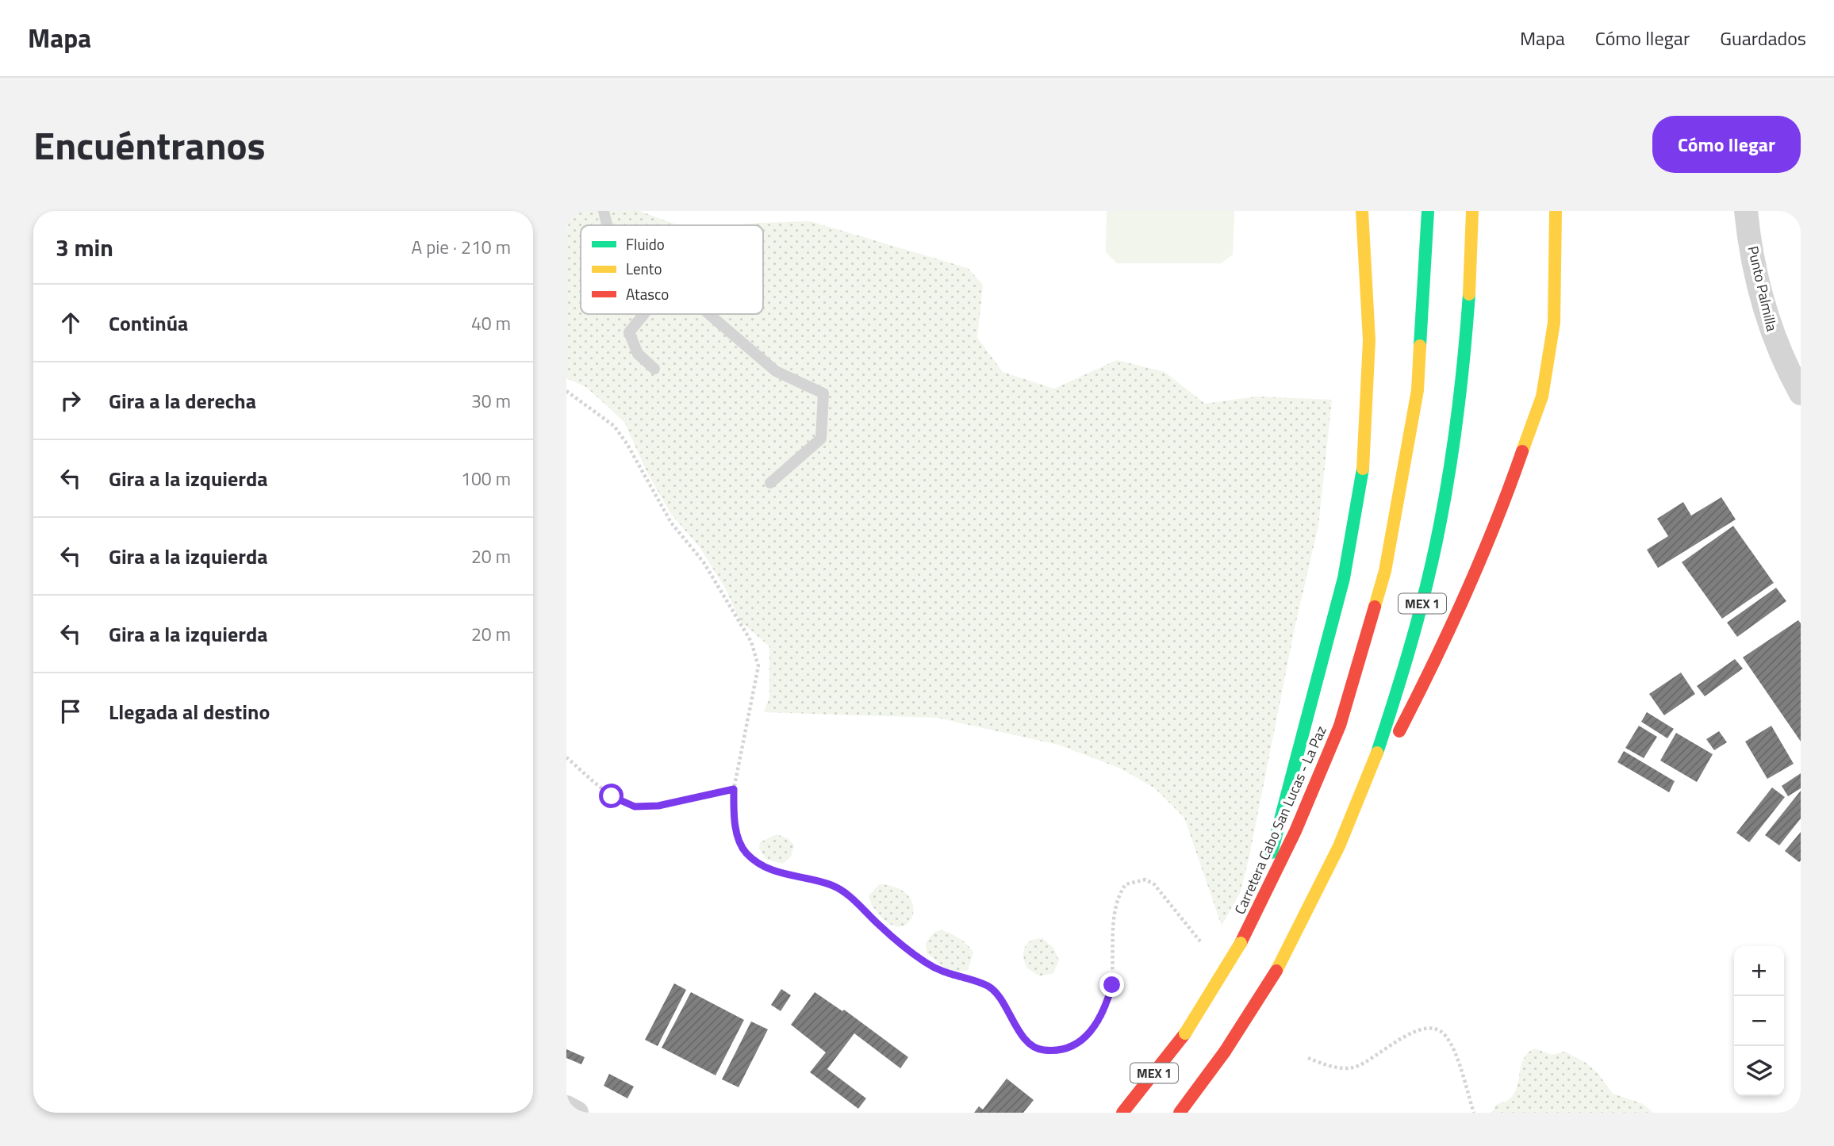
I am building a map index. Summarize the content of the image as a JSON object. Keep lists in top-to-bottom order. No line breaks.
{"streets":{"highway":["MEX 1","Carretera Cabo San Lucas - La Paz"],"street":["Punto Palmilla"]},"legend":["Fluido","Lento","Atasco"],"page":{"header":"Mapa","nav":["Mapa","Cómo llegar","Guardados"],"title":"Encuéntranos","buttons":"Cómo llegar","heading":["3 min","A pie · 210 m"],"list":[["Continúa","40 m"],["Gira a la derecha","30 m"],["Gira a la izquierda","100 m"],["Gira a la izquierda","20 m"],["Gira a la izquierda","20 m"],"Llegada al destino"],"map_buttons":["+","−"]}}
